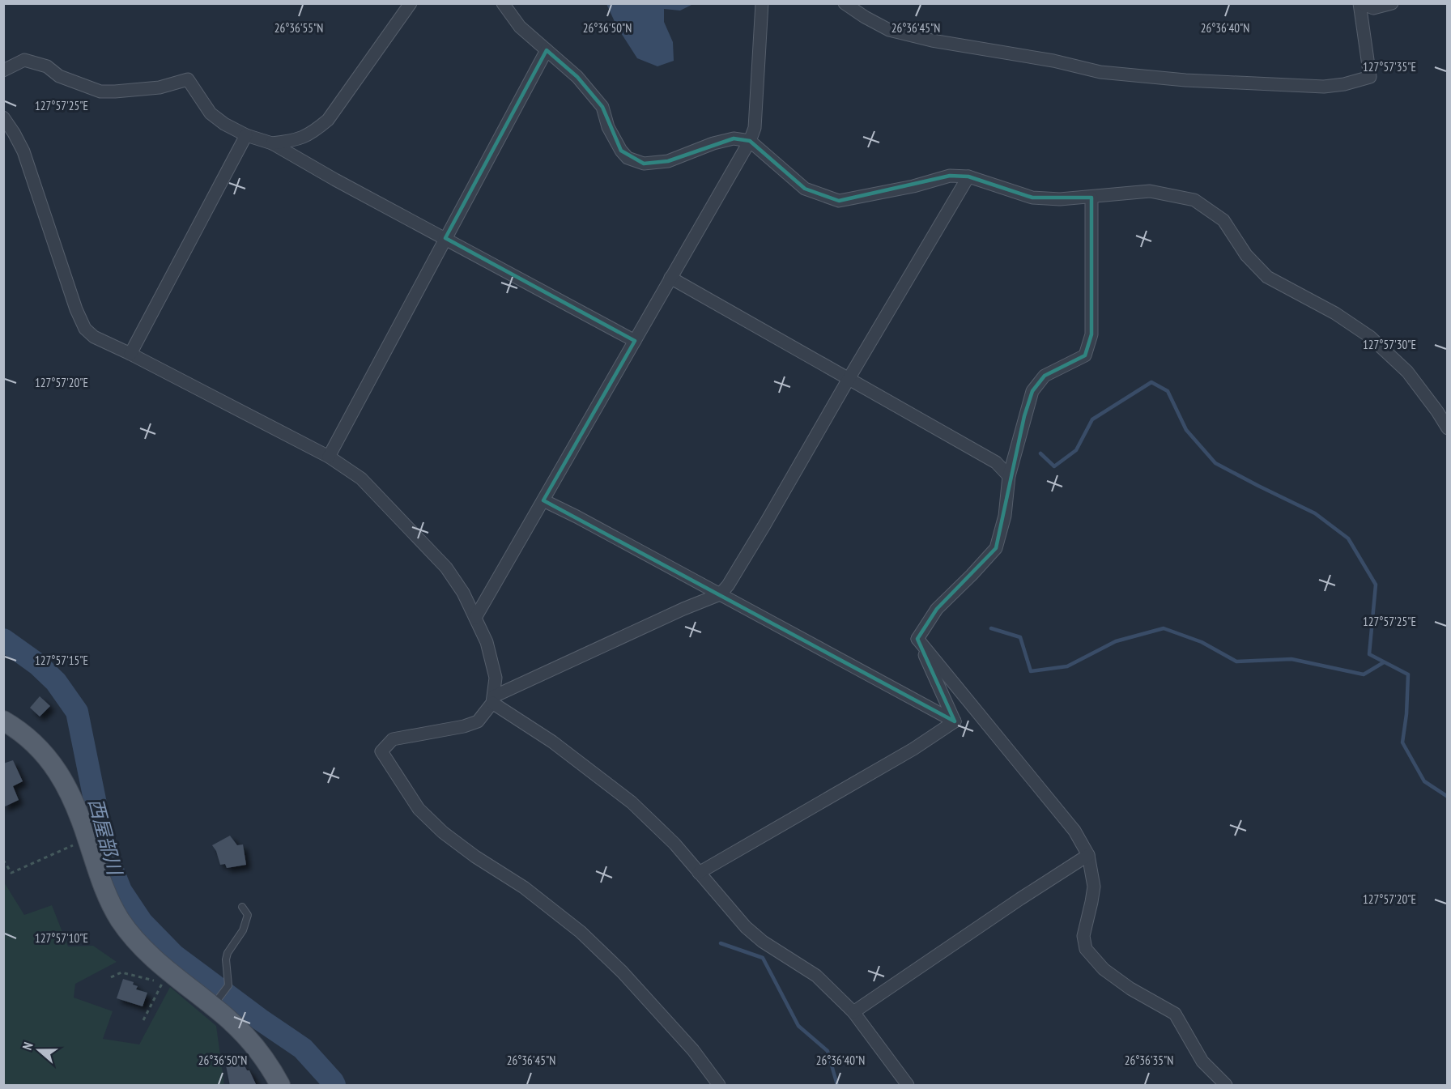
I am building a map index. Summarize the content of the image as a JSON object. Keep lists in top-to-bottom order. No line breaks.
{"water":["西屋部川"],"north":"left","coordinates":["26°36'50\"N","26°36'45\"N","26°36'40\"N","26°36'55\"N","127°57'35\"E","127°57'25\"E","127°57'30\"E","127°57'20\"E","127°57'15\"E","127°57'10\"E","26°36'35\"N"]}
